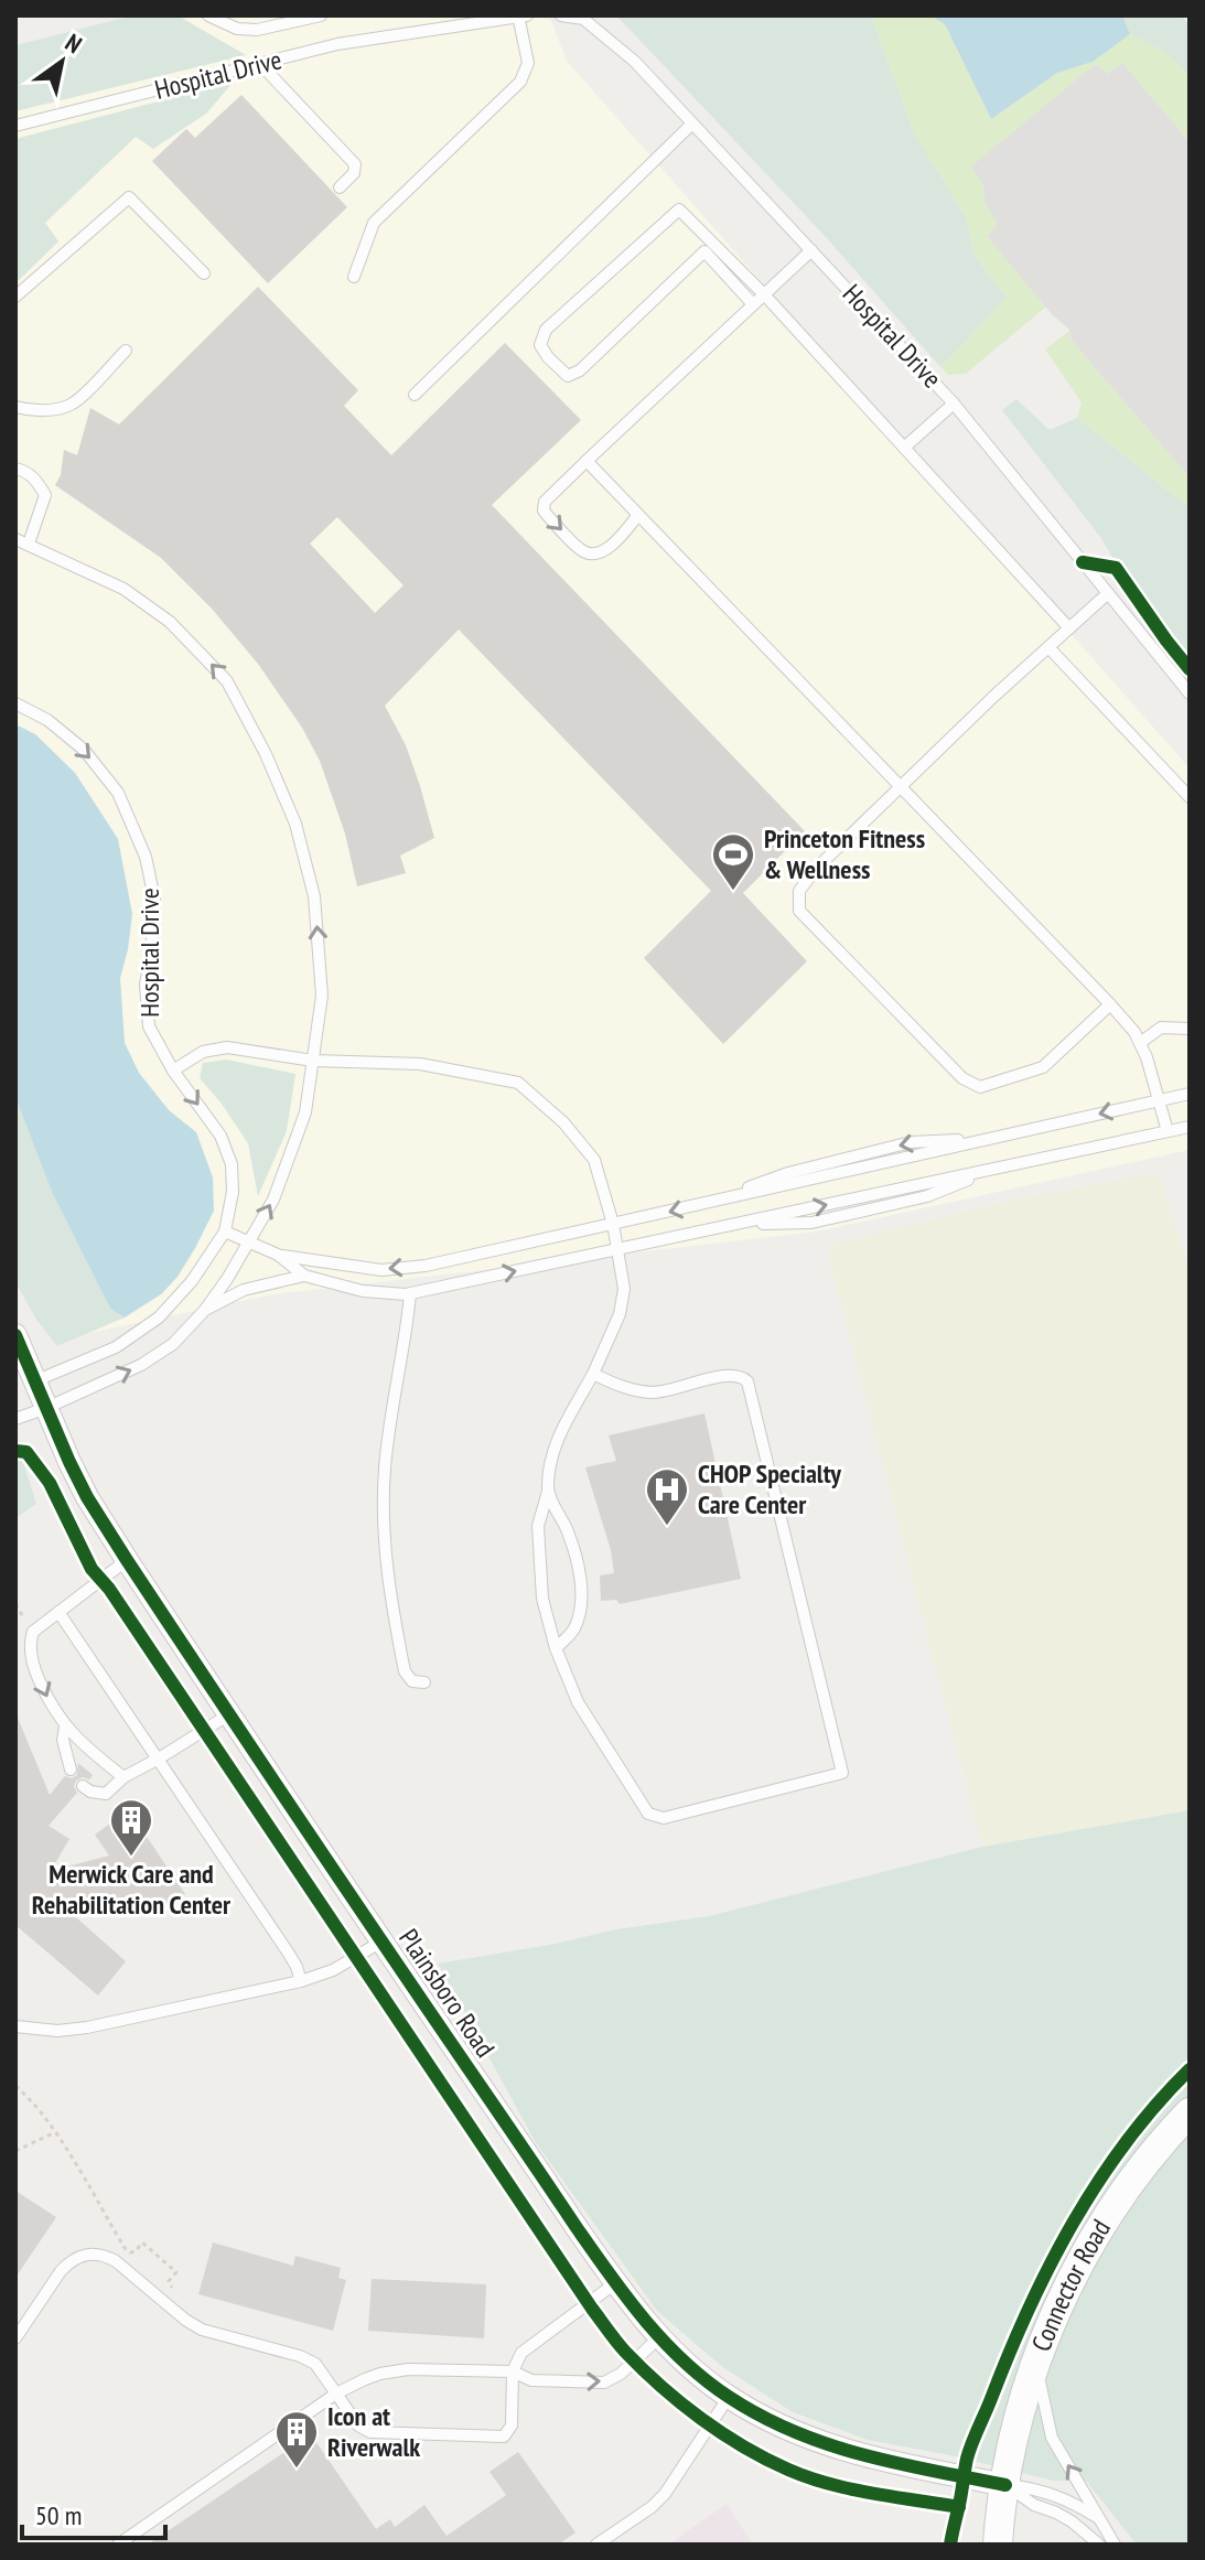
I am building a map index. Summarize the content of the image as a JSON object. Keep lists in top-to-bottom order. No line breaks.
{"streets":{"street":["Plainsboro Road","Connector Road"],"lane":["Hospital Drive"]},"crossings":[["Plainsboro Road","Connector Road"]],"places":{"sports":["Princeton Fitness & Wellness"],"hospital":["CHOP Specialty Care Center"],"building":["Merwick Care and Rehabilitation Center","Icon at Riverwalk"]},"scale_bar":"50 m","north":"top right"}
